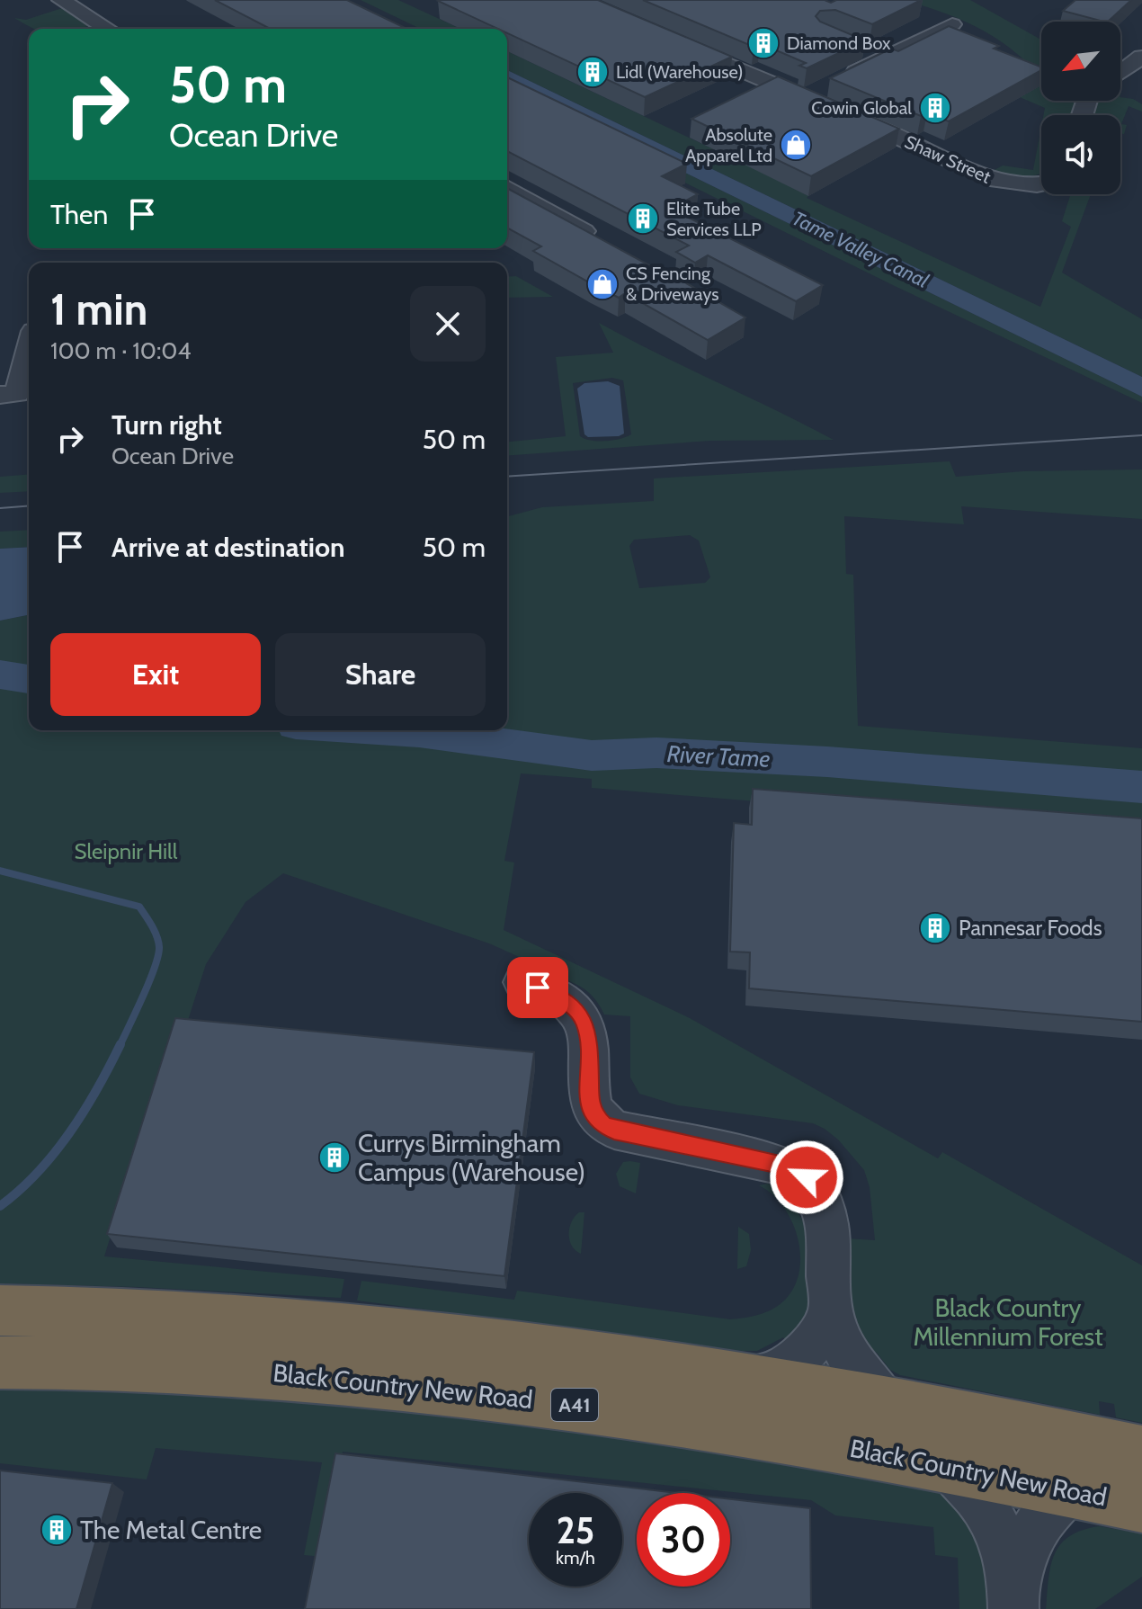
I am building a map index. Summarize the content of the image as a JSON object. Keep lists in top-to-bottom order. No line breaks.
{"streets":{"highway":["Black Country New Road","A41"],"street":["Shaw Street"]},"water":["Tame Valley Canal","River Tame"],"parks":["Sleipnir Hill","Black Country Millennium Forest"],"places":{"building":["Diamond Box","Lidl (Warehouse)","Cowin Global","Elite Tube Services LLP","Pannesar Foods","Currys Birmingham Campus (Warehouse)","The Metal Centre"],"shop":["Absolute Apparel Ltd","CS Fencing & Driveways"]},"north":"bottom left","page":{"turn":["50 m","Ocean Drive"],"then":"Then","heading":["1 min","100 m · 10:04"],"list":[{"name":"Turn right","note":"Ocean Drive","value":"50 m"},{"name":"Arrive at destination","value":"50 m"}],"buttons":["Exit","Share"],"speed":"25 km/h","limit":"30"}}
